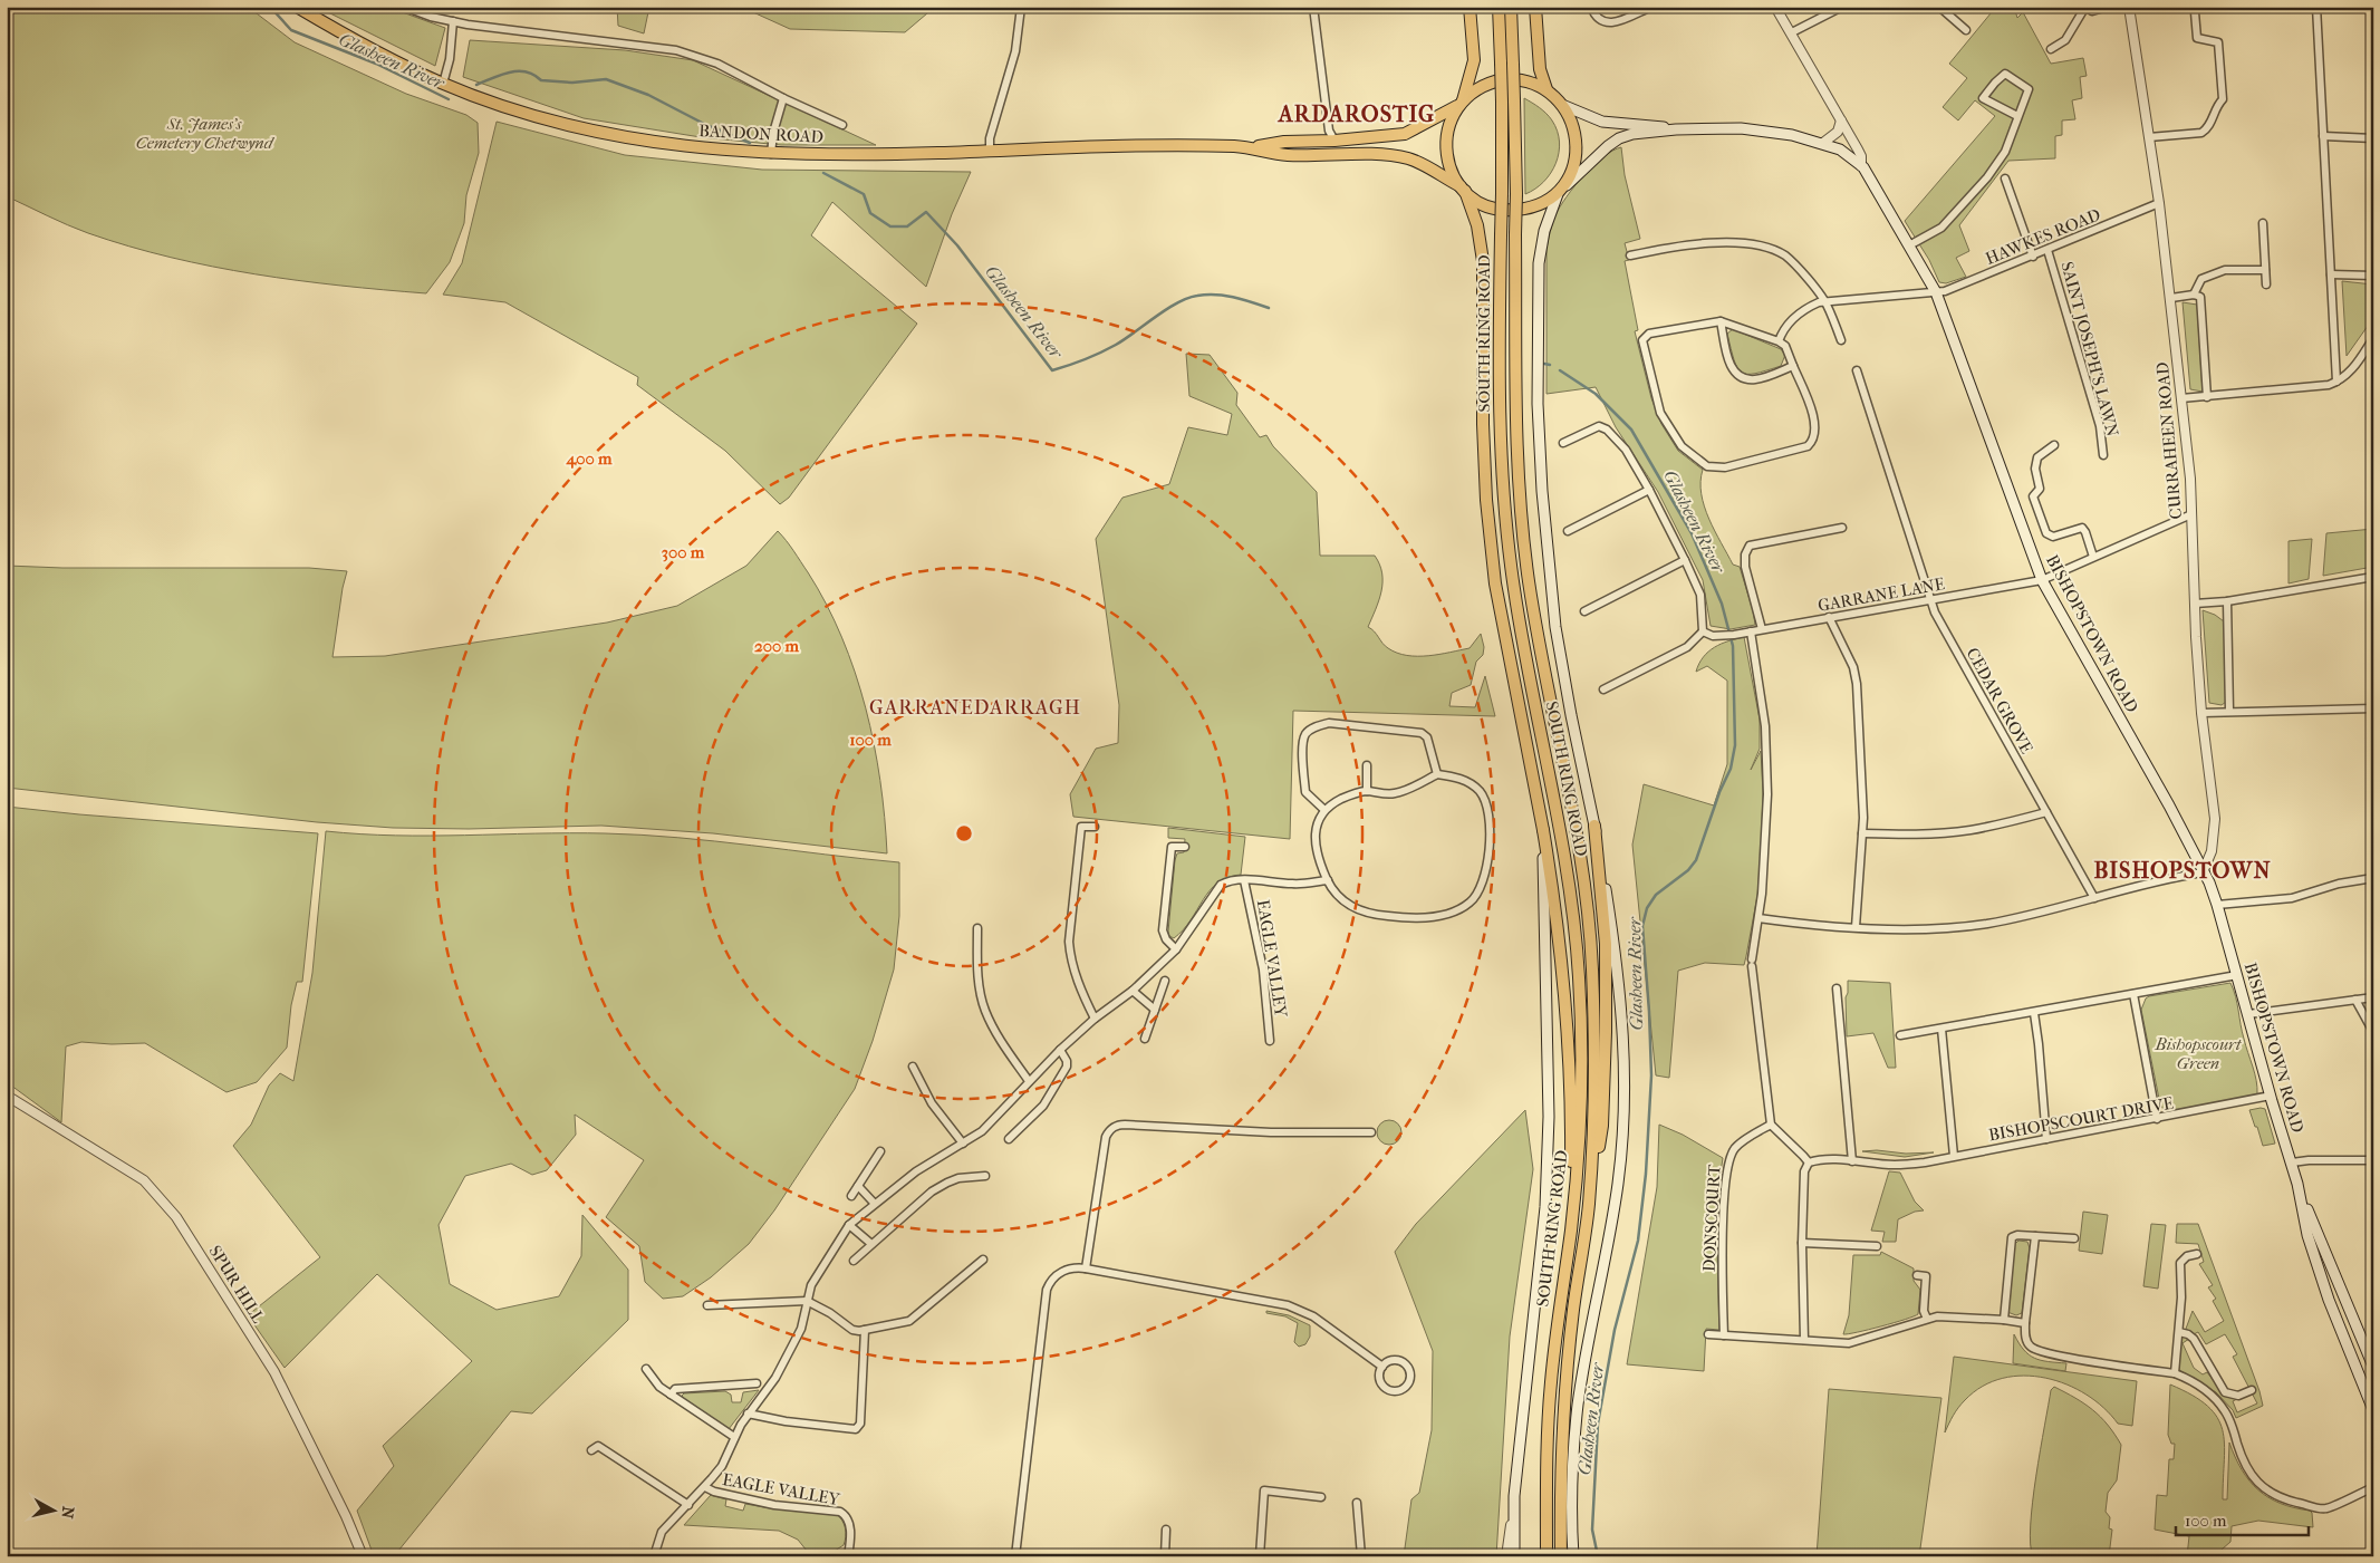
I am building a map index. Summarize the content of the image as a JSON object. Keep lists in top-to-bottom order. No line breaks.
{"streets":{"main road":["BANDON ROAD","SOUTH RING ROAD","BISHOPSTOWN ROAD"],"street":["HAWKES ROAD","SAINT JOSEPH'S LAWN","CURRAHEEN ROAD","GARRANE LANE","CEDAR GROVE","EAGLE VALLEY","BISHOPSCOURT DRIVE","DONSCOURT","SPUR HILL"]},"crossings":[["BANDON ROAD","BISHOPSTOWN ROAD"],["HAWKES ROAD","SAINT JOSEPH'S LAWN"],["HAWKES ROAD","CURRAHEEN ROAD"],["HAWKES ROAD","BISHOPSTOWN ROAD"],["CURRAHEEN ROAD","GARRANE LANE"],["CURRAHEEN ROAD","BISHOPSTOWN ROAD"],["GARRANE LANE","BISHOPSTOWN ROAD"],["GARRANE LANE","CEDAR GROVE"],["BISHOPSTOWN ROAD","BISHOPSCOURT DRIVE"]],"districts":["ARDAROSTIG","GARRANEDARRAGH","BISHOPSTOWN"],"water":["Glasheen River"],"parks":["St. James's Cemetery Chetwynd","Bishopscourt Green"],"scale_bar":"100 m","north":"right","rings":["400 m","300 m","200 m","100 m"]}
